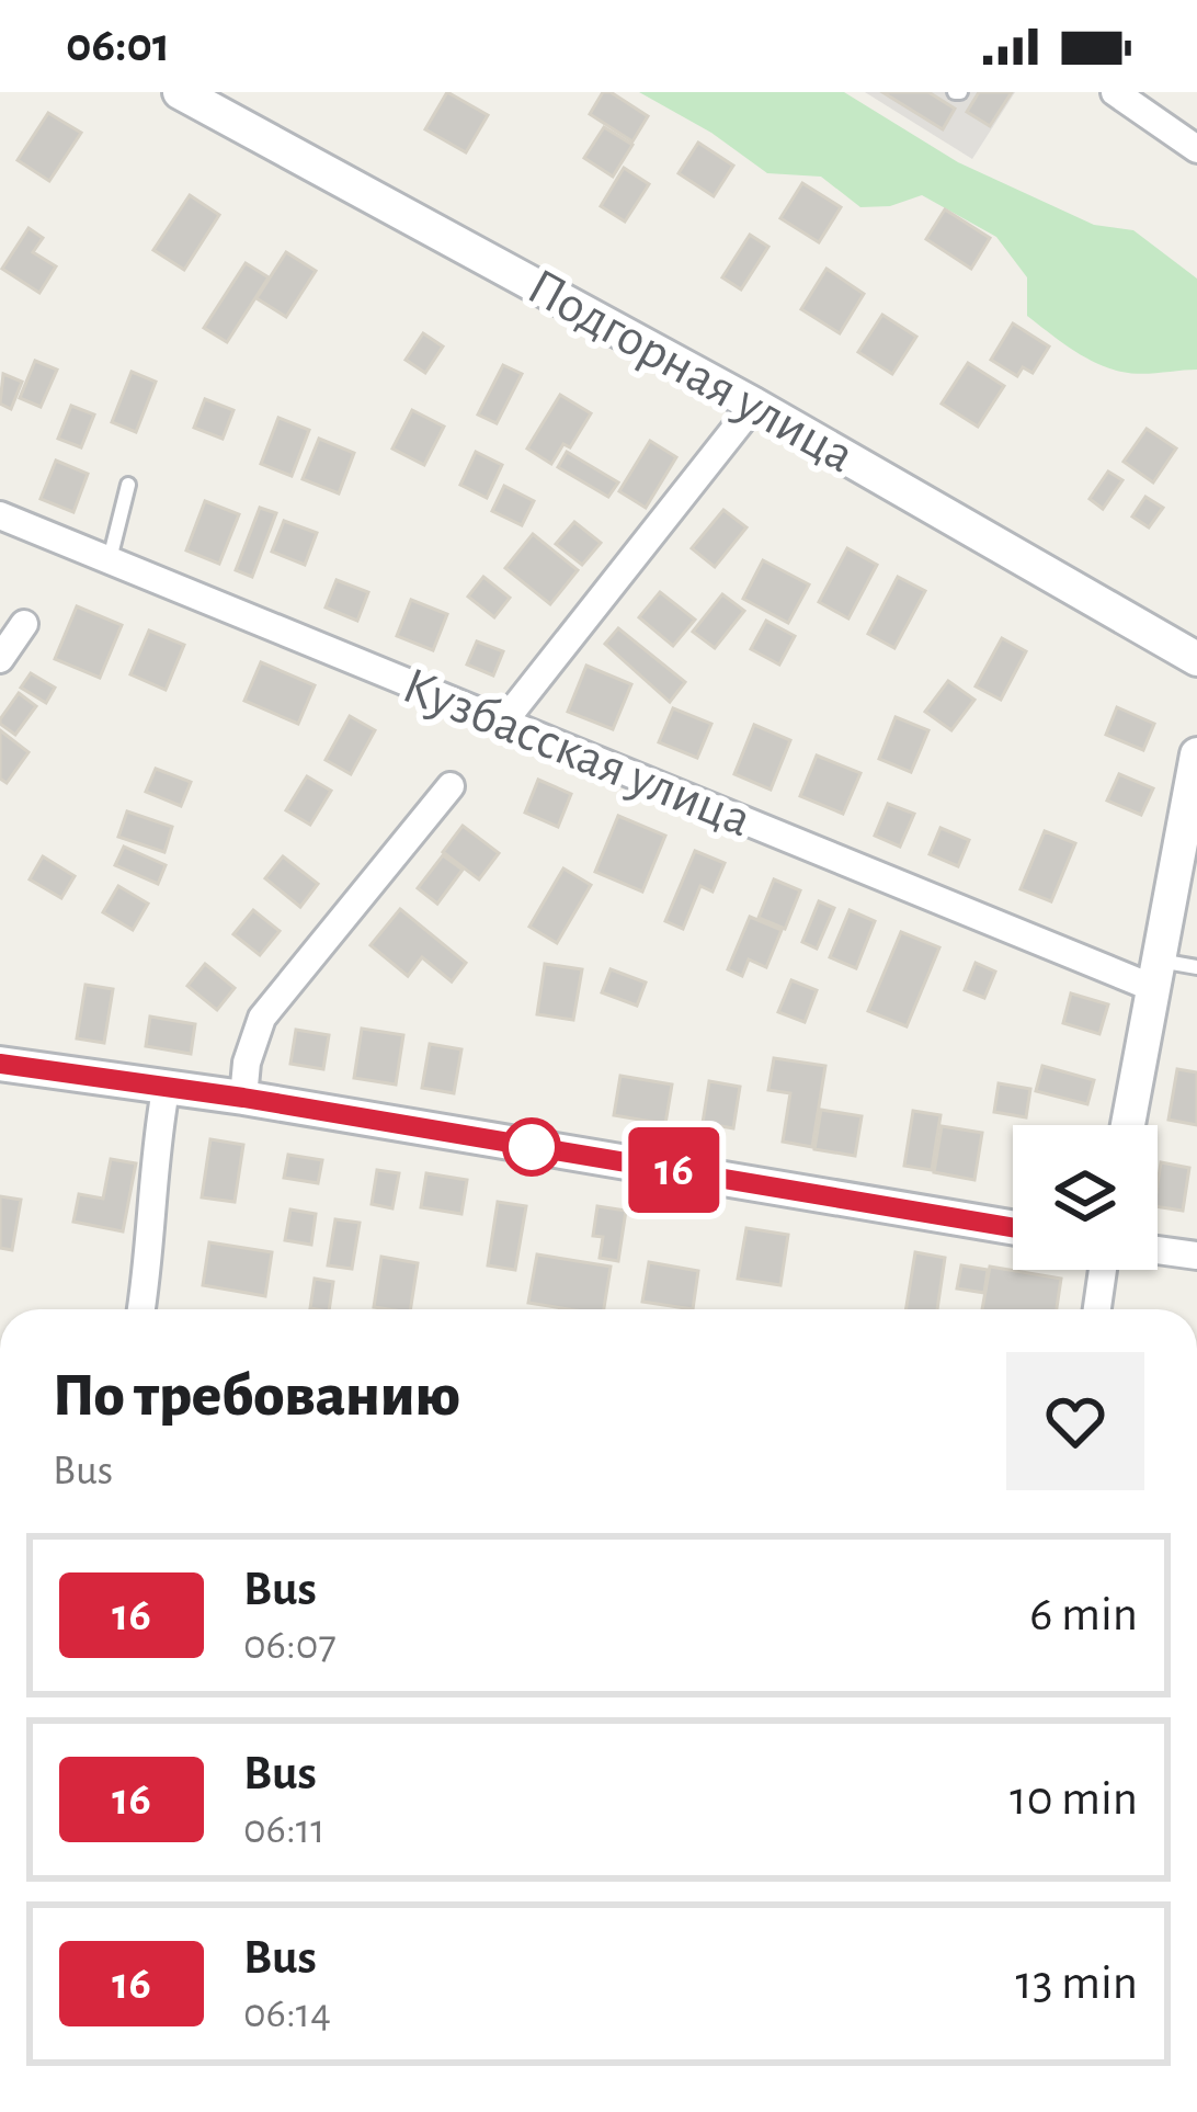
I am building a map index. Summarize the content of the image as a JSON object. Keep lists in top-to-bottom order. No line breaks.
{"streets":{"street":["Подгорная улица","Кузбасская улица"]},"lines":["bus line 16"],"page":{"status":"06:01","on_map":"16","heading":["По требованию","Bus"],"list":[{"mark":"16","name":"Bus","note":"06:07","value":"6 min"},{"mark":"16","name":"Bus","note":"06:11","value":"10 min"},{"mark":"16","name":"Bus","note":"06:14","value":"13 min"}]}}
